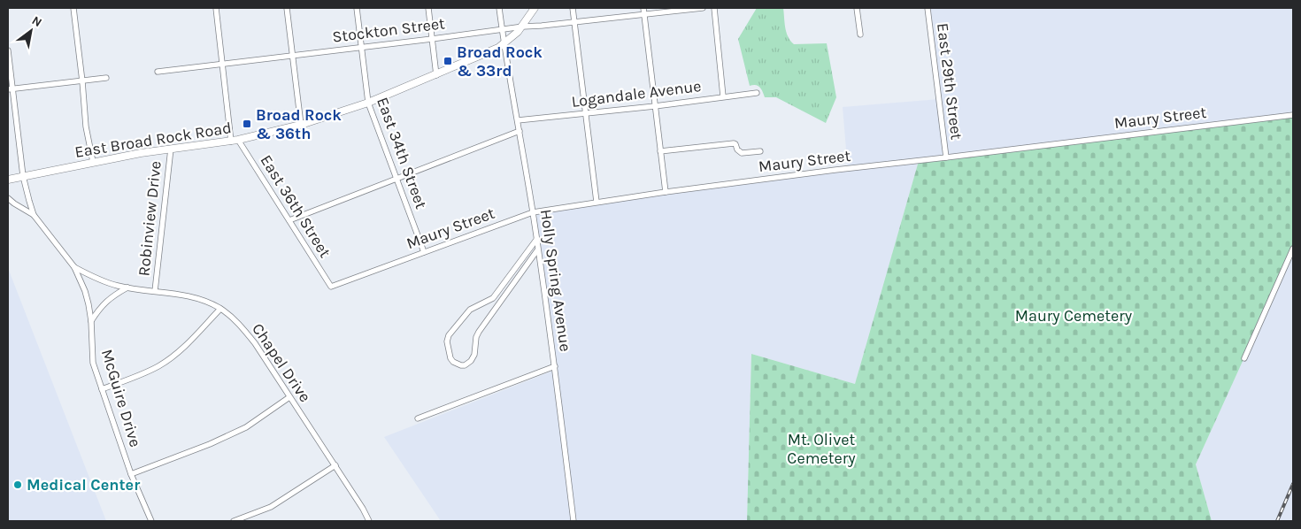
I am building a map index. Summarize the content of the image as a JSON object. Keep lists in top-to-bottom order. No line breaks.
{"streets":{"main road":["East Broad Rock Road"],"street":["Stockton Street","East 29th Street","Logandale Avenue","Maury Street","East 34th Street","East 36th Street","Robinview Drive","Holly Spring Avenue","Chapel Drive","McGuire Drive"]},"crossings":[["Stockton Street","East Broad Rock Road"],["Stockton Street","East 34th Street"],["Stockton Street","East 36th Street"],["Stockton Street","Holly Spring Avenue"],["East 29th Street","Maury Street"],["Logandale Avenue","Holly Spring Avenue"],["Maury Street","East 34th Street"],["Maury Street","East 36th Street"],["Maury Street","Holly Spring Avenue"],["East Broad Rock Road","East 34th Street"],["East Broad Rock Road","East 36th Street"],["East Broad Rock Road","Robinview Drive"],["East Broad Rock Road","Holly Spring Avenue"],["East Broad Rock Road","McGuire Drive"],["Robinview Drive","Chapel Drive"],["Chapel Drive","McGuire Drive"]],"parks":["Maury Cemetery","Mt. Olivet Cemetery"],"places":{"transit":["Broad Rock & 33rd","Broad Rock & 36th"],"other":["Medical Center"]},"north":"top right"}
